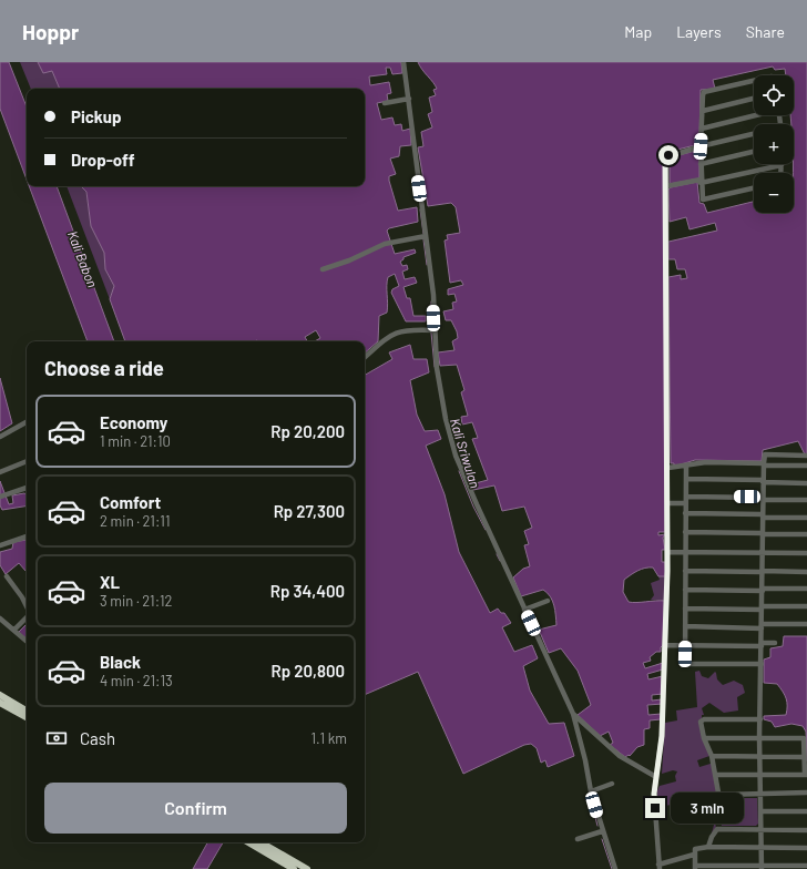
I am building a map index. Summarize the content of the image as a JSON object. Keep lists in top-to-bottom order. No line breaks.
{"water":["Kali Babon","Kali Sriwulan"],"page":{"header":"Hoppr","nav":["Map","Layers","Share"],"map_buttons":["+","−"],"banner":["Pickup","Drop-off"],"heading":"Choose a ride","list":[{"name":"Economy","note":"1 min · 21:10","value":"Rp 20,200"},{"name":"Comfort","note":"2 min · 21:11","value":"Rp 27,300"},{"name":"XL","note":"3 min · 21:12","value":"Rp 34,400"},{"name":"Black","note":"4 min · 21:13","value":"Rp 20,800"}],"pay":["Cash","1.1 km"],"buttons":"Confirm","bubble":"3 min"}}
